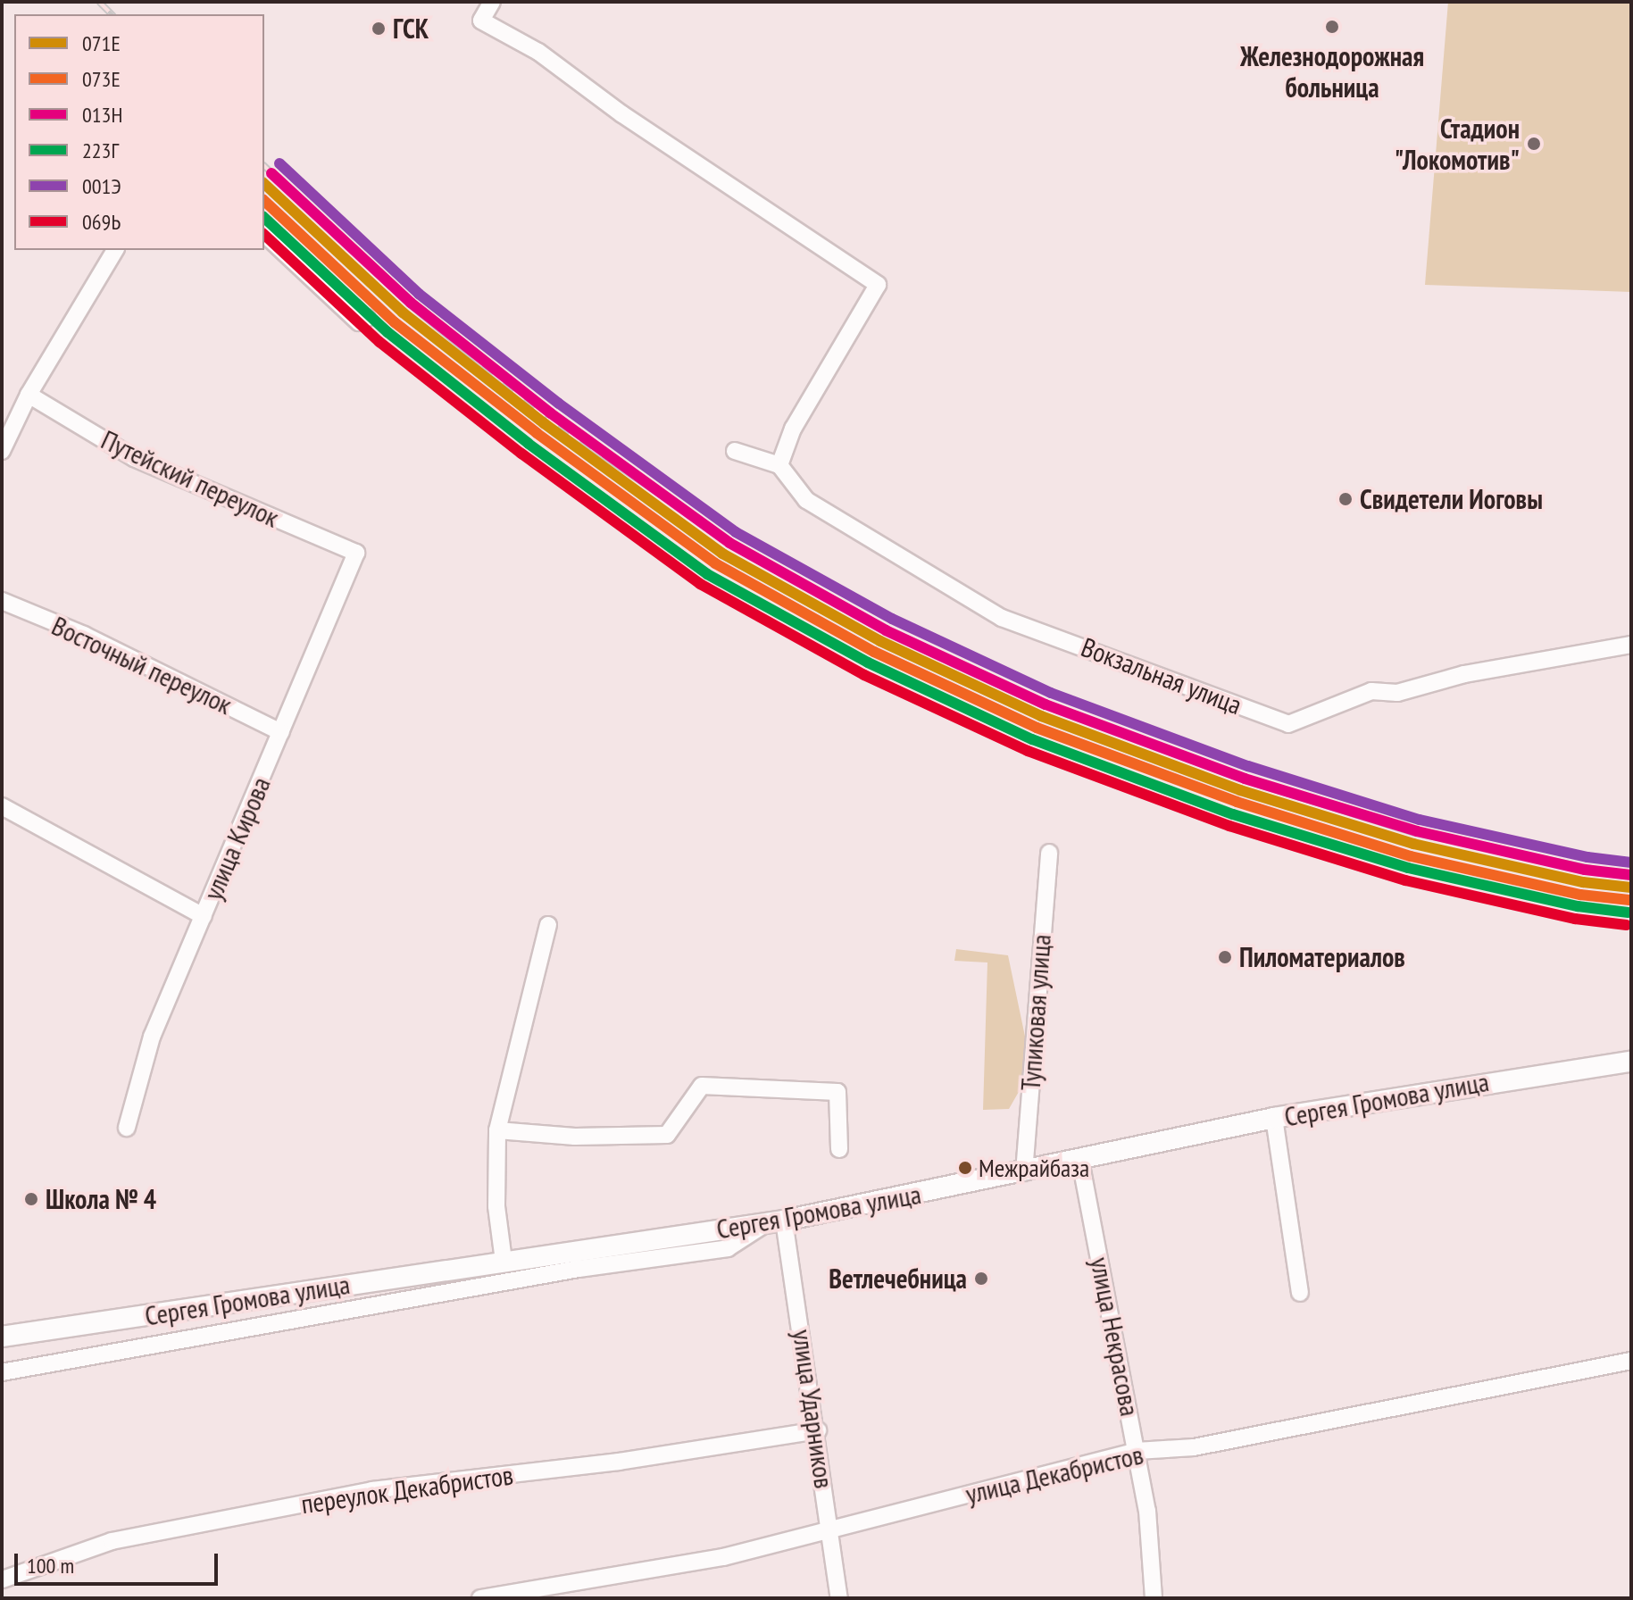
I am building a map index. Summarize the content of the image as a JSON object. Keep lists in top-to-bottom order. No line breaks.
{"streets":{"street":["Путейский переулок","Восточный переулок","Вокзальная улица","улица Кирова","Тупиковая улица","Сергея Громова улица","улица Некрасова","улица Ударников","улица Декабристов","переулок Декабристов"]},"crossings":[["Путейский переулок","улица Кирова"],["Восточный переулок","улица Кирова"],["Тупиковая улица","Сергея Громова улица"],["Сергея Громова улица","улица Некрасова"],["Сергея Громова улица","улица Ударников"],["улица Некрасова","улица Декабристов"],["улица Ударников","улица Декабристов"],["улица Ударников","переулок Декабристов"]],"places":["Железнодорожная больница","ГСК","Стадион \"Локомотив\"","Свидетели Иоговы","Пиломатериалов","Межрайбаза","Школа № 4","Ветлечебница"],"lines":["transit line 001Э","transit line 013Н","transit line 071Е","transit line 073Е","transit line 223Г","transit line 069Ь"],"legend":["071Е","073Е","013Н","223Г","001Э","069Ь"],"scale_bar":"100 m"}
